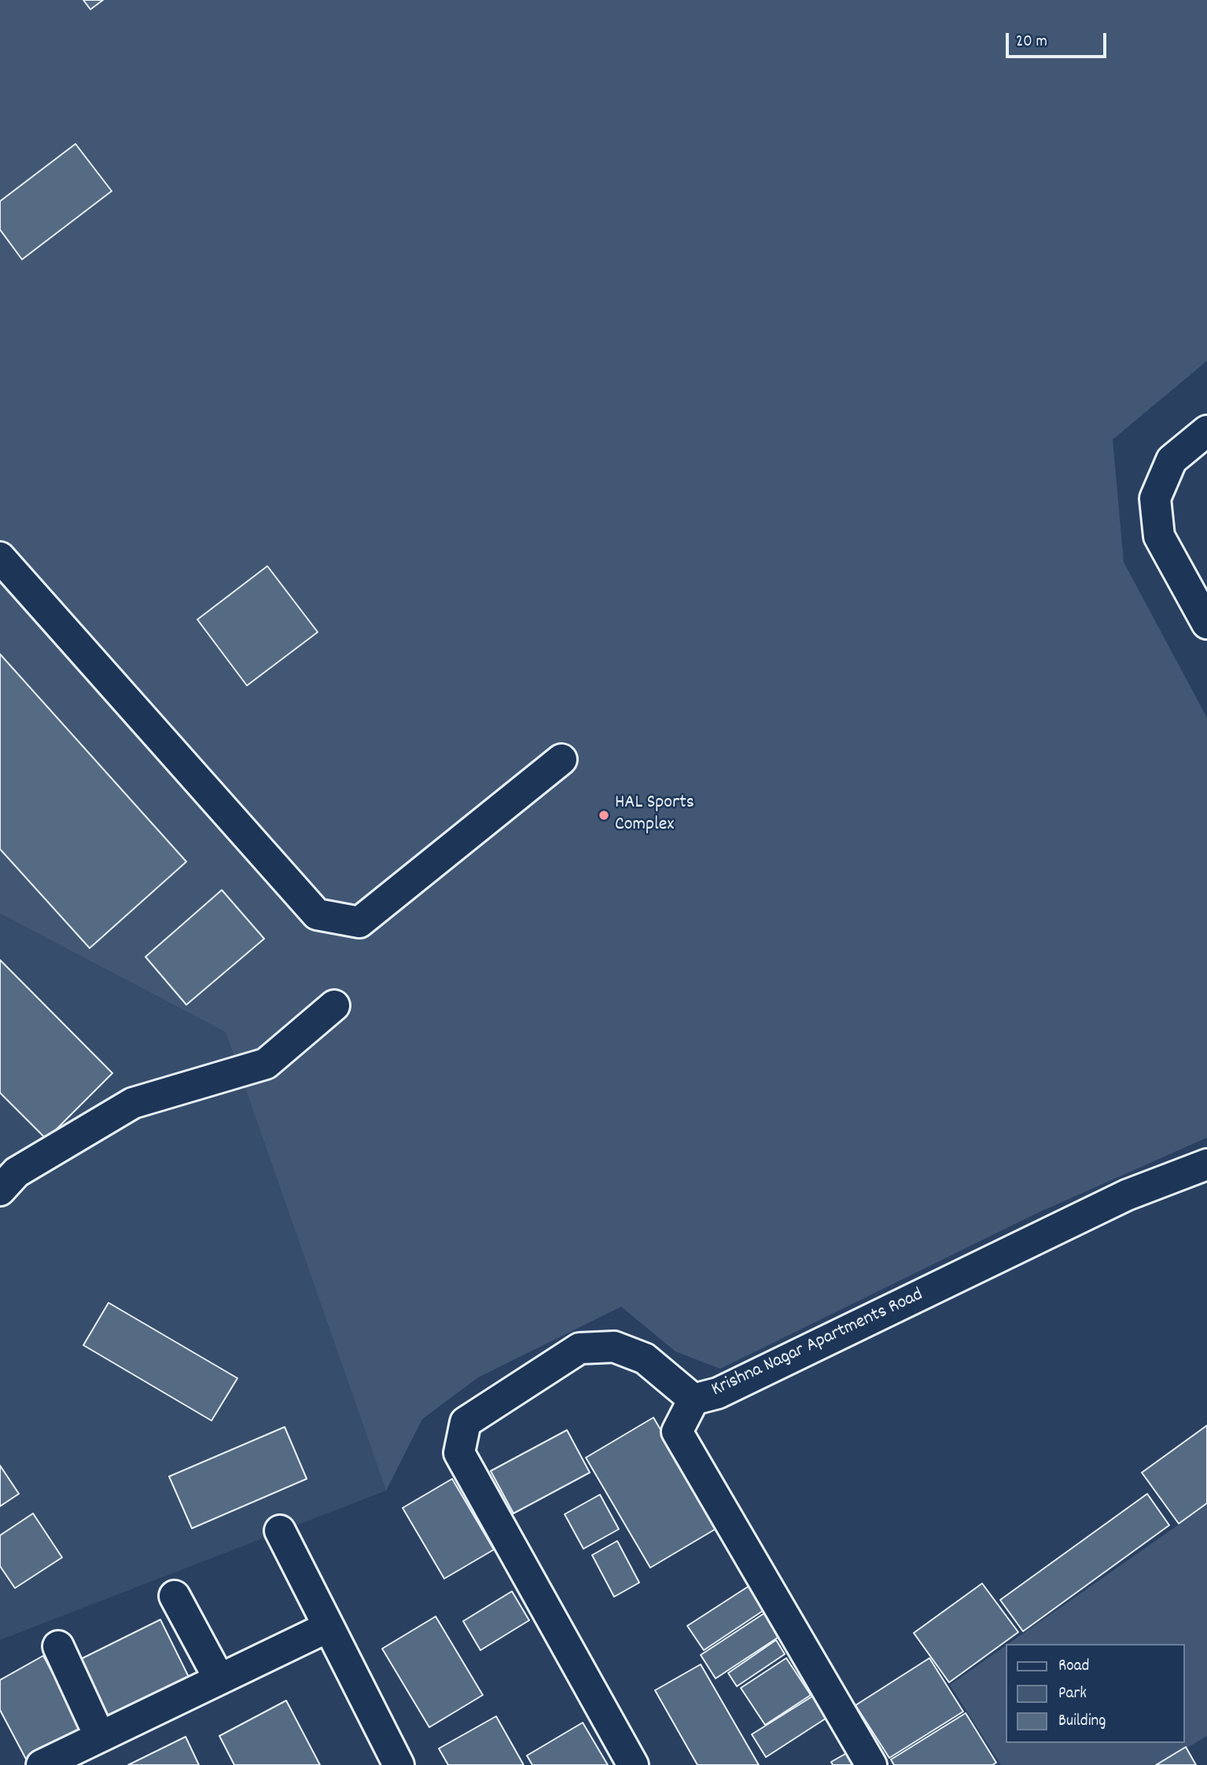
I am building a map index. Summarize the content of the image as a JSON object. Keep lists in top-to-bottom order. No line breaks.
{"streets":{"street":["Krishna Nagar Apartments Road"]},"places":["HAL Sports Complex"],"legend":["Road","Park","Building"],"scale_bar":"20 m"}
